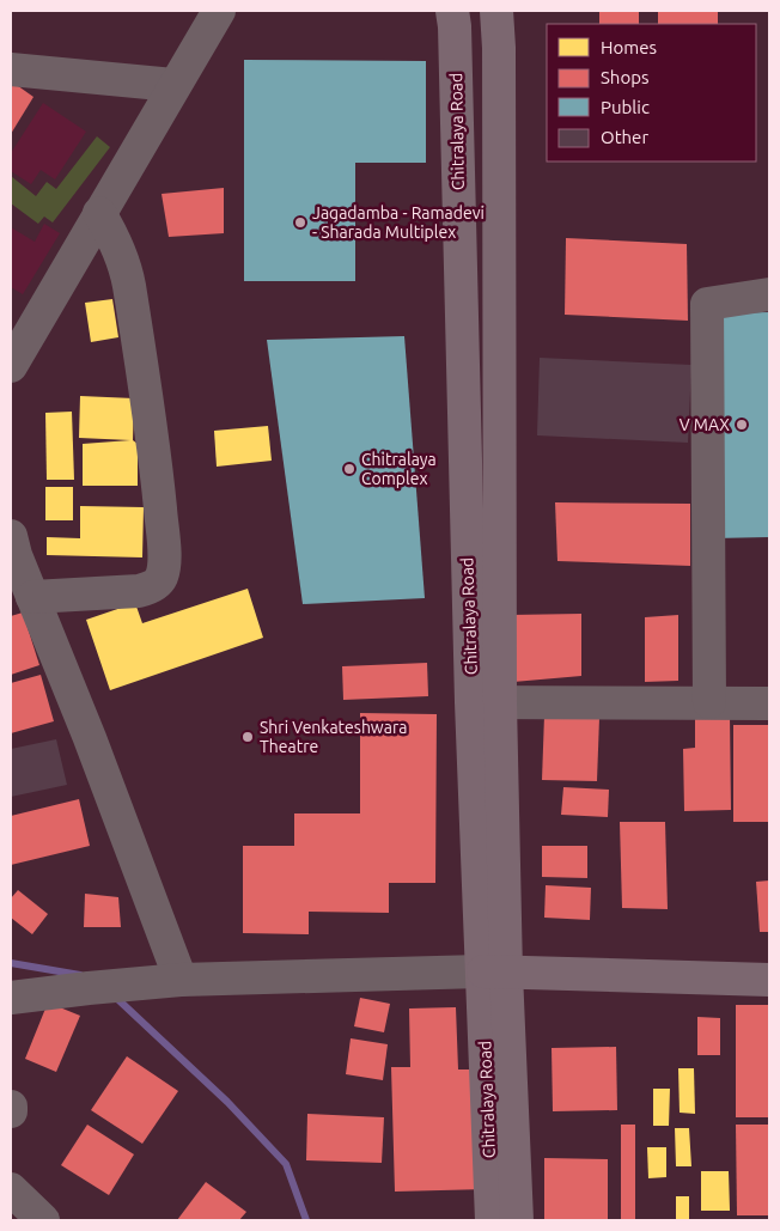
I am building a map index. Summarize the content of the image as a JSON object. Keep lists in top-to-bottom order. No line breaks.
{"streets":{"main road":["Chitralaya Road"]},"places":["Jagadamba - Ramadevi - Sharada Multiplex","V MAX","Chitralaya Complex","Shri Venkateshwara Theatre"],"legend":["Homes","Shops","Public","Other"]}
